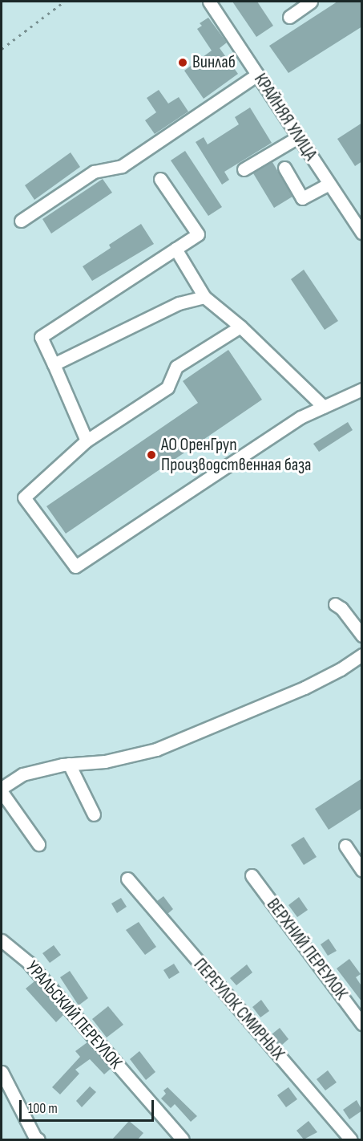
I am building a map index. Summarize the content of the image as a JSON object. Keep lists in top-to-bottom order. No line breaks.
{"streets":{"street":["КРАЙНЯЯ УЛИЦА","ВЕРХНИЙ ПЕРЕУЛОК","ПЕРЕУЛОК СМИРНЫХ","УРАЛЬСКИЙ ПЕРЕУЛОК"]},"places":["Винлаб","АО ОренГруп Производственная база"],"scale_bar":"100 m"}
